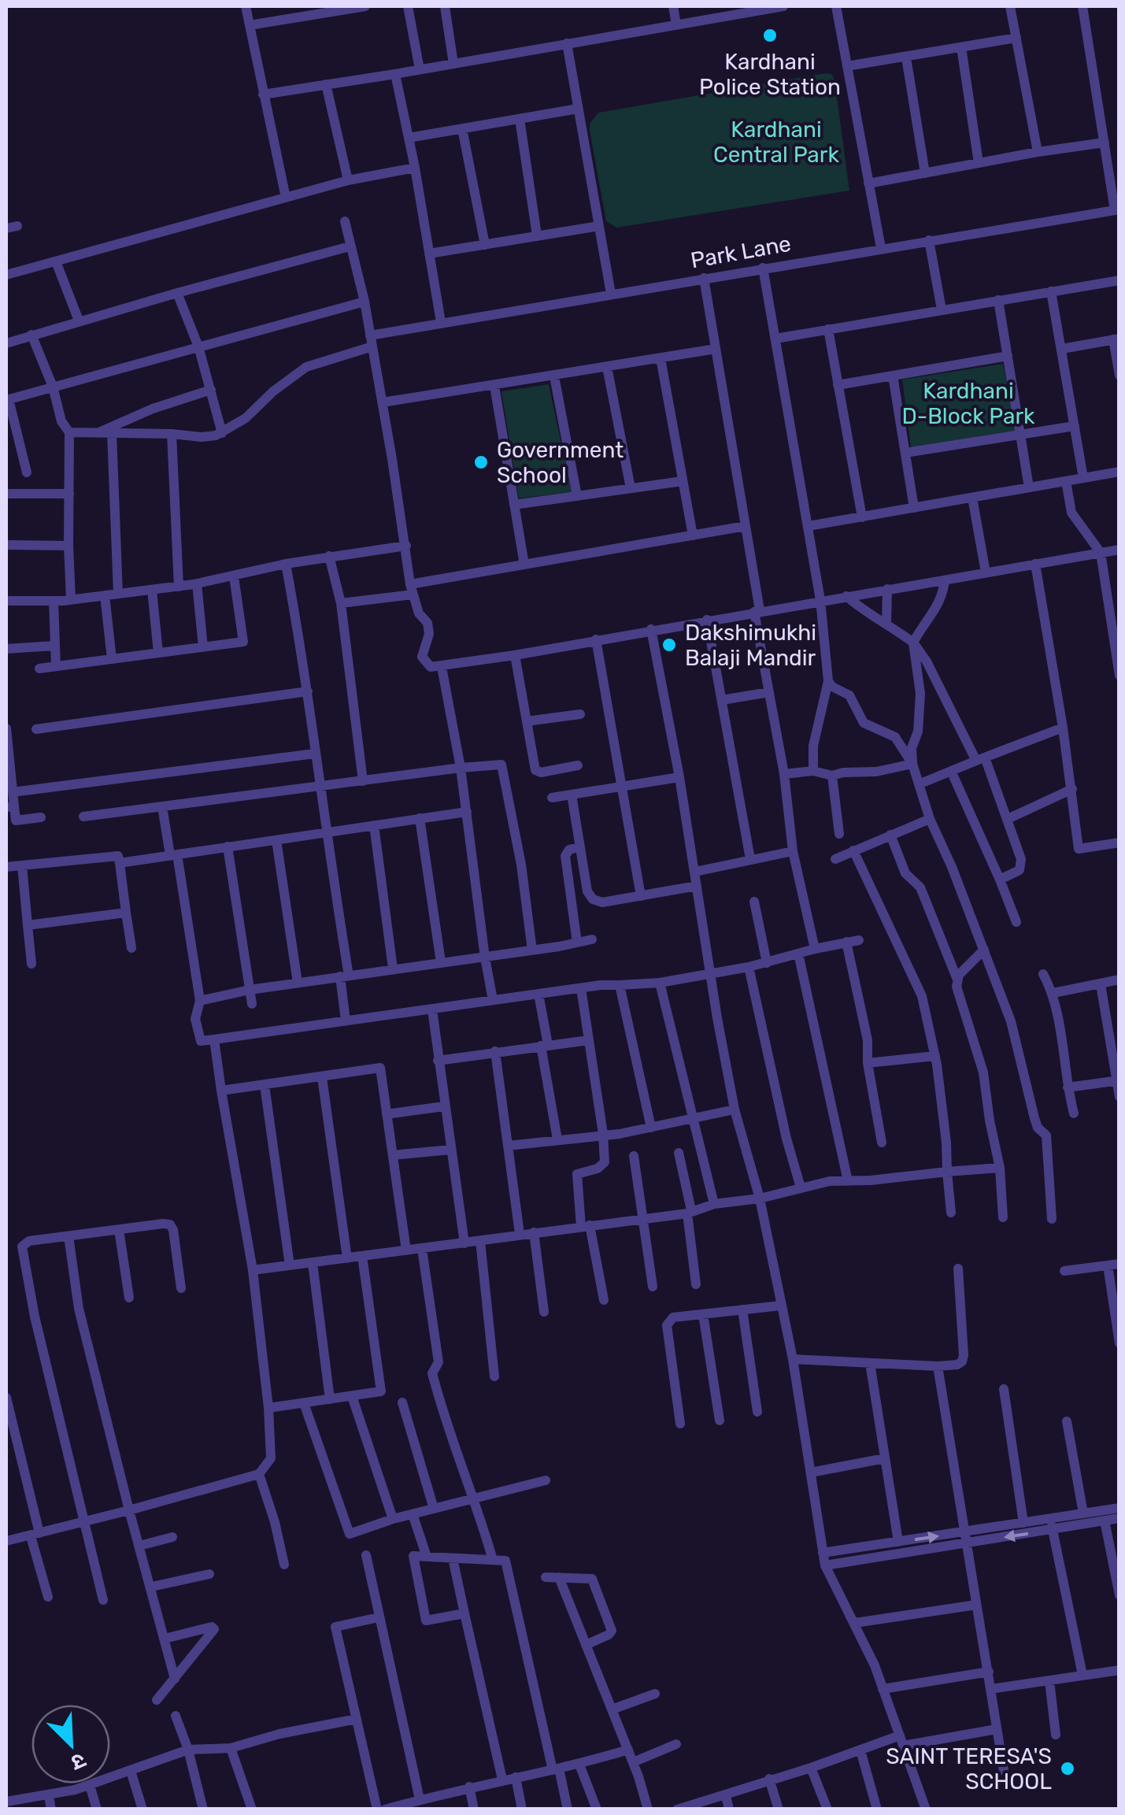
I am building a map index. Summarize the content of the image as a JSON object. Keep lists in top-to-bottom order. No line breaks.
{"streets":{"street":["Park Lane"]},"parks":["Kardhani Central Park","Kardhani D-Block Park"],"places":["Kardhani Police Station","Government School","Dakshimukhi Balaji Mandir","SAINT TERESA'S SCHOOL"],"north":"bottom right"}
